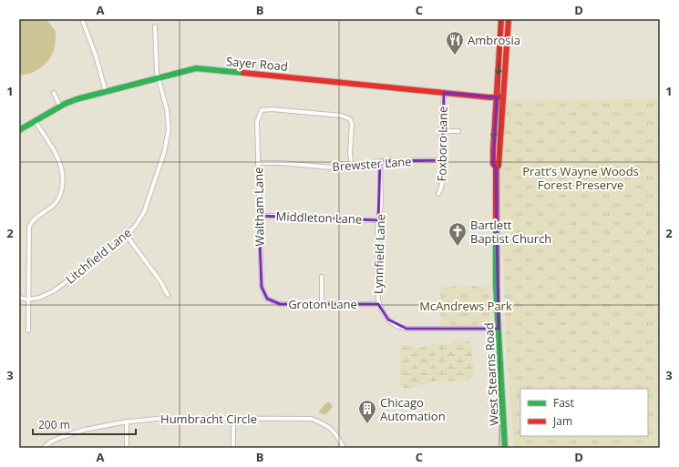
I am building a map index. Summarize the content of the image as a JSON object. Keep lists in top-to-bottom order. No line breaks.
{"streets":{"main road":["Sayer Road","West Stearns Road"],"street":["Foxboro Lane","Brewster Lane","Waltham Lane","Middleton Lane","Lynnfield Lane","Litchfield Lane","Groton Lane","Humbracht Circle"]},"crossings":[["Sayer Road","Foxboro Lane"],["Sayer Road","Litchfield Lane"],["Sayer Road","West Stearns Road"],["Foxboro Lane","Brewster Lane"],["Brewster Lane","Waltham Lane"],["Brewster Lane","Lynnfield Lane"],["Waltham Lane","Middleton Lane"],["Waltham Lane","Groton Lane"],["Middleton Lane","Lynnfield Lane"],["Lynnfield Lane","Groton Lane"],["Lynnfield Lane","West Stearns Road"]],"parks":["Pratt’s Wayne Woods Forest Preserve","McAndrews Park"],"places":{"restaurant":["Ambrosia"],"church":["Bartlett Baptist Church"],"building":["Chicago Automation"]},"legend":["Fast","Jam"],"scale_bar":"200 m","grid":{"columns":["A","B","C","D"],"rows":["1","2","3"]}}
